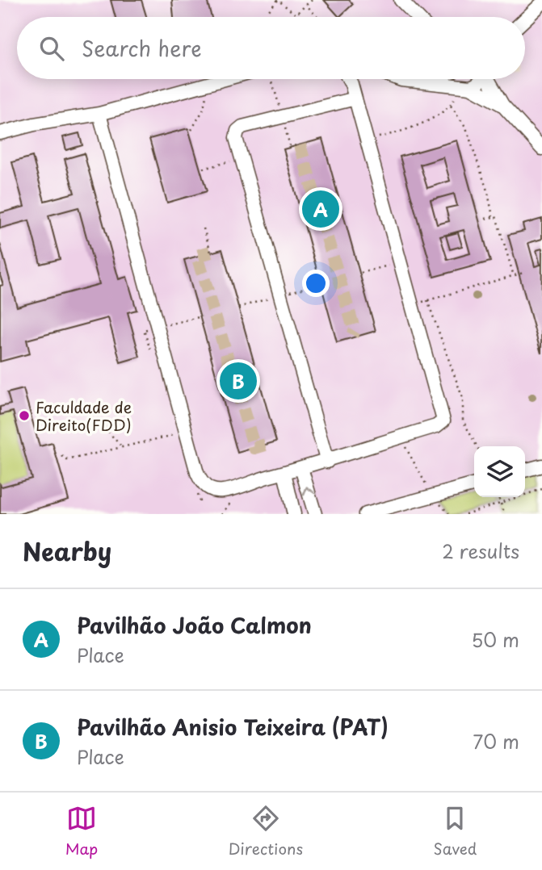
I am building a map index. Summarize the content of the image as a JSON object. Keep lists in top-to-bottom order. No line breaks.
{"places":["Faculdade de Direito(FDD)"],"page":{"search":"Search here","pins":["A","B"],"heading":["Nearby","2 results"],"list":[{"mark":"A","name":"Pavilhão João Calmon","note":"Place","value":"50 m"},{"mark":"B","name":"Pavilhão Anisio Teixeira (PAT)","note":"Place","value":"70 m"}],"nav":["Map","Directions","Saved"]}}
